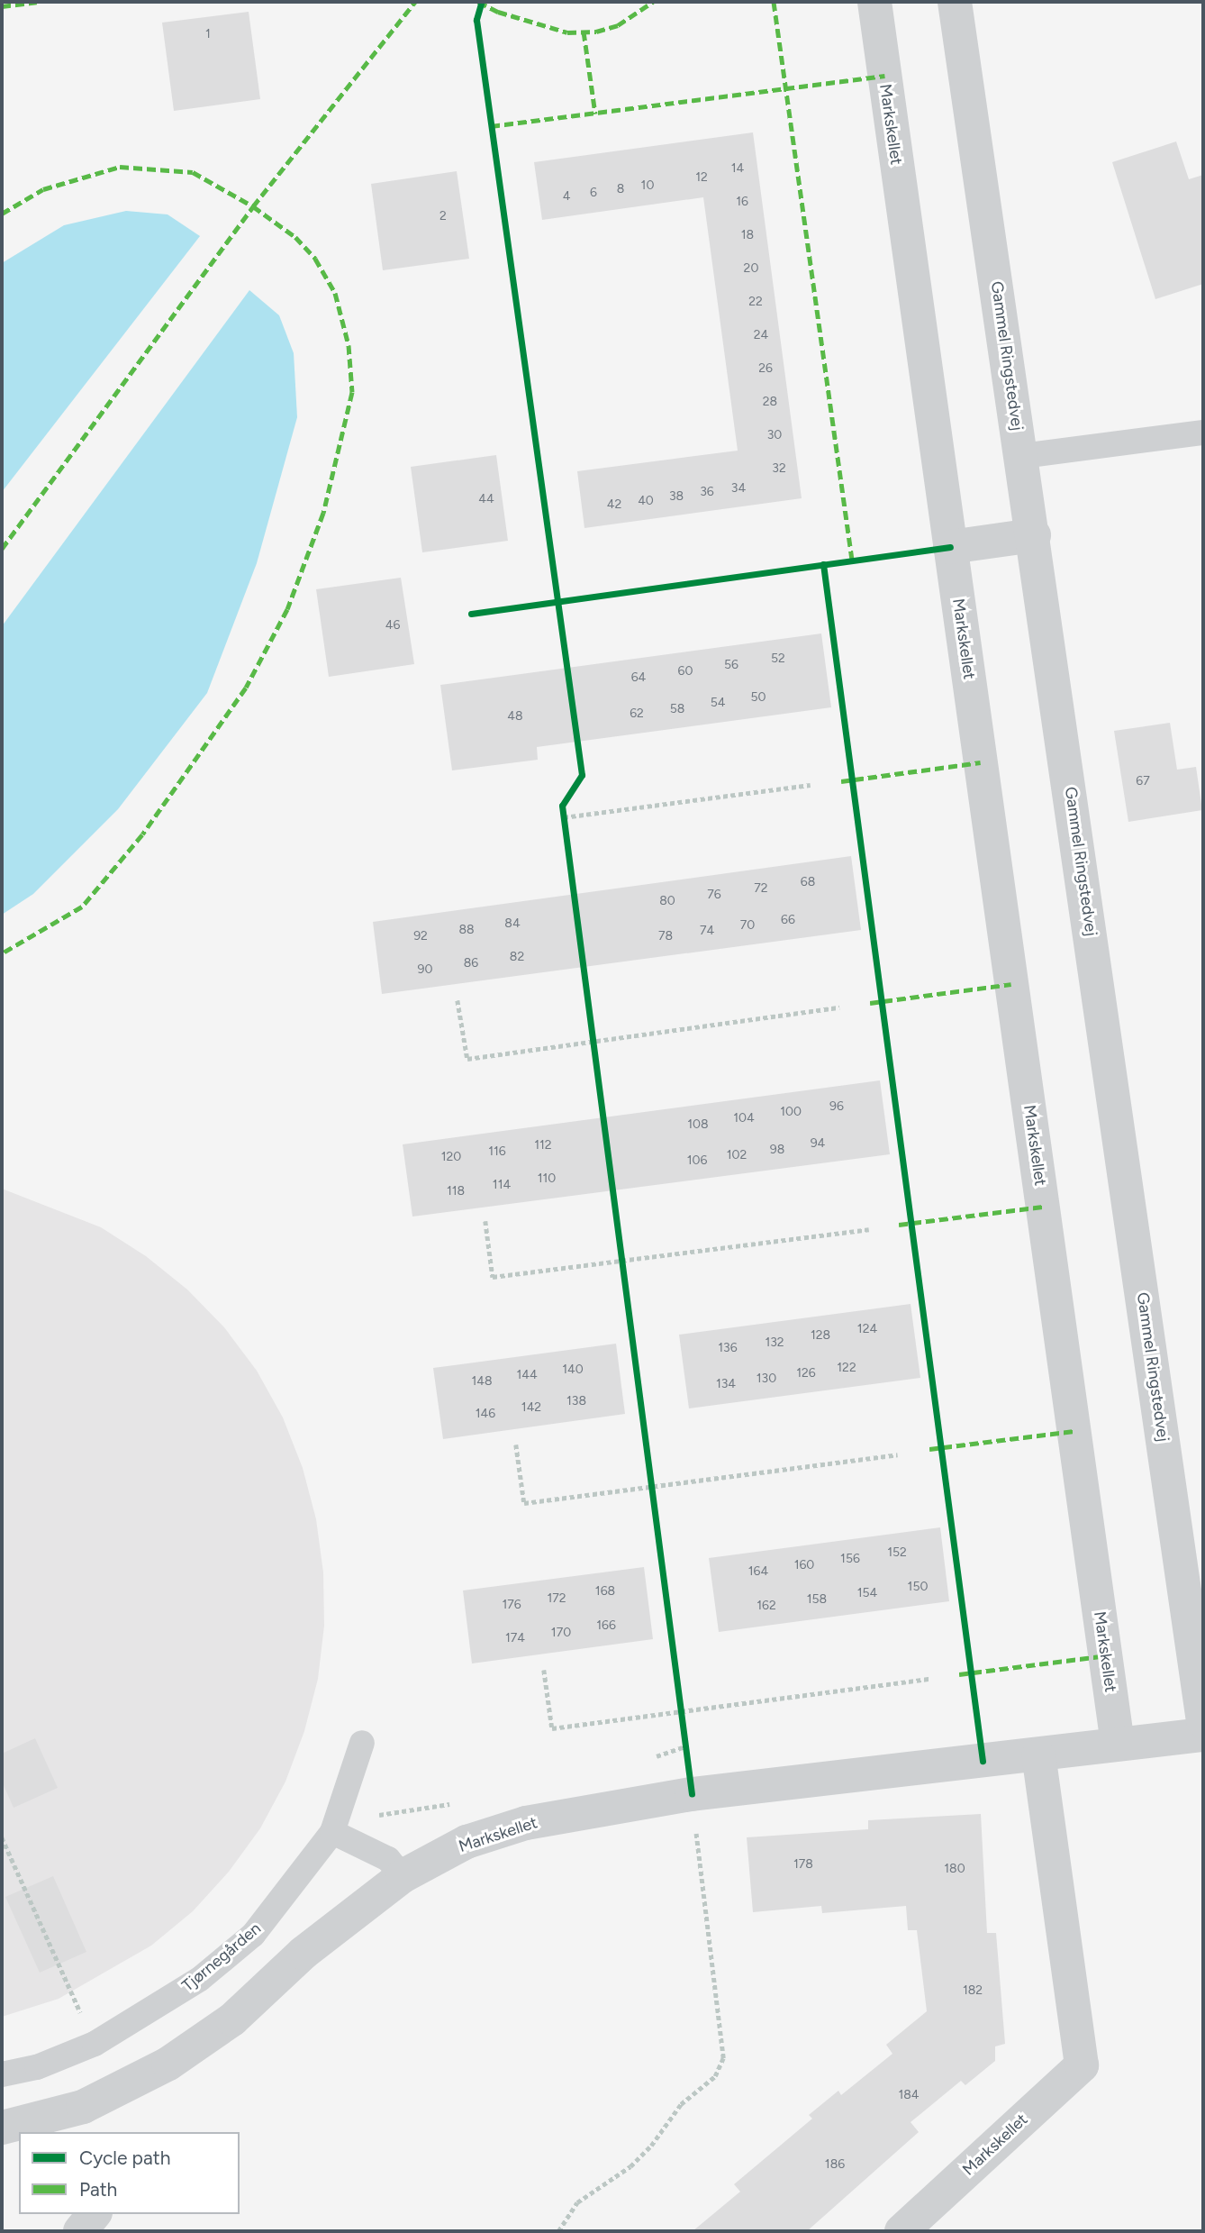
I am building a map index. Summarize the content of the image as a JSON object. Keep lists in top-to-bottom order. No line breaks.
{"streets":{"street":["Markskellet","Gammel Ringstedvej"],"lane":["Tjørnegården"]},"house_numbers":["1","14","12","10","8","6","4","16","2","18","20","22","24","26","28","30","32","34","36","38","44","40","42","46","52","56","60","64","50","54","58","62","48","67","68","72","76","80","66","84","70","88","74","92","78","82","86","90","96","100","104","108","94","112","98","116","102","120","106","110","114","118","124","128","132","136","122","140","126","144","130","148","134","138","142","146","152","156","160","164","150","168","154","172","158","176","162","166","170","174","178","180","182","184","186"],"legend":["Cycle path","Path"]}
